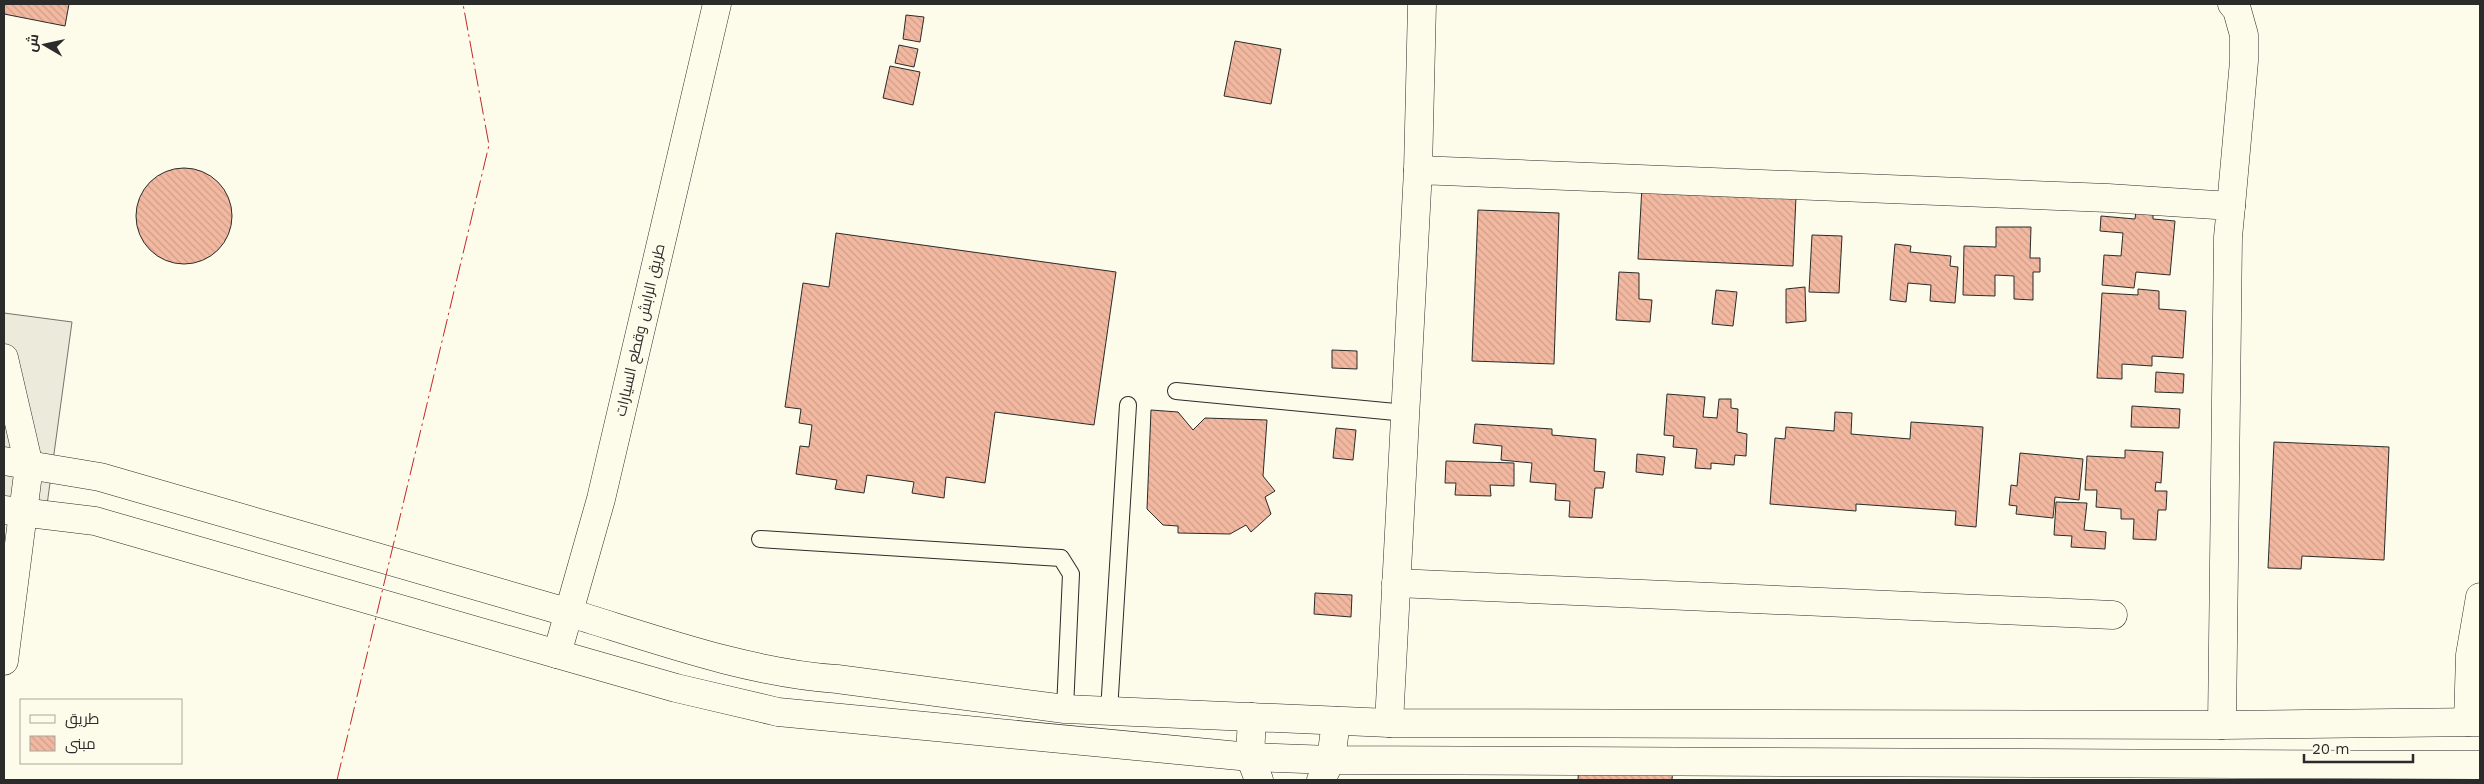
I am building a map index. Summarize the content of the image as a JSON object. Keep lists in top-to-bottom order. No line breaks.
{"streets":{"street":["طريق الرابش وقطع السيارات"]},"legend":["طريق","مبنى"],"scale_bar":"20 m","north":"left"}
